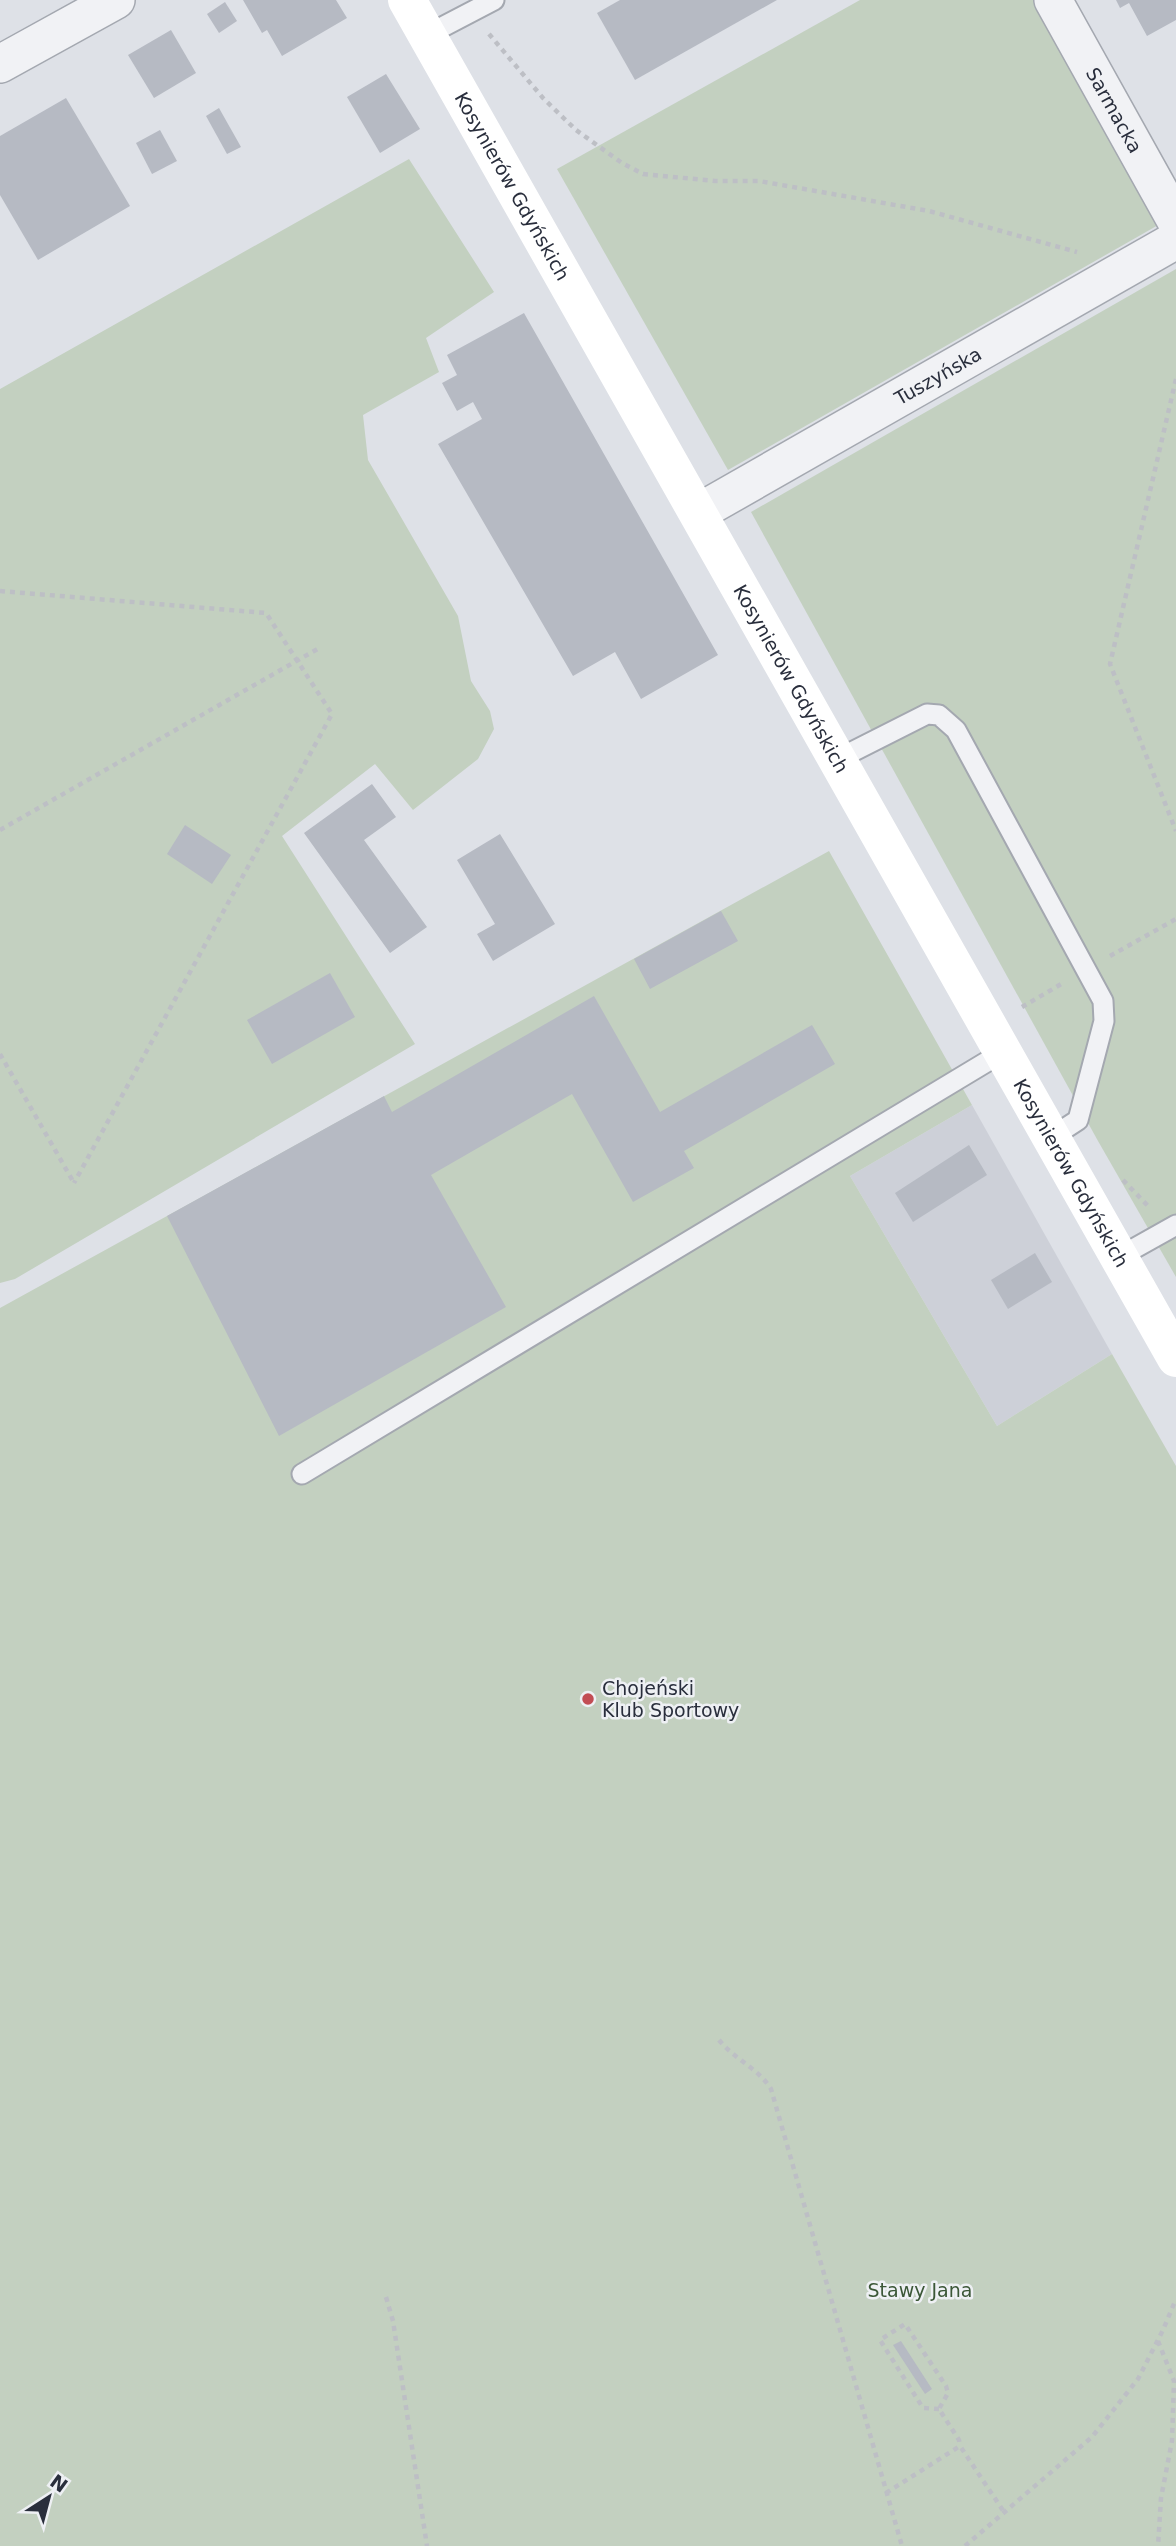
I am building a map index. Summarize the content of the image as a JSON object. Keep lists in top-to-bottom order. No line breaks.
{"streets":{"street":["Sarmacka","Kosynierów Gdyńskich","Tuszyńska"]},"crossings":[["Kosynierów Gdyńskich","Tuszyńska"]],"parks":["Stawy Jana"],"places":["Chojeński Klub Sportowy"],"north":"top right"}
